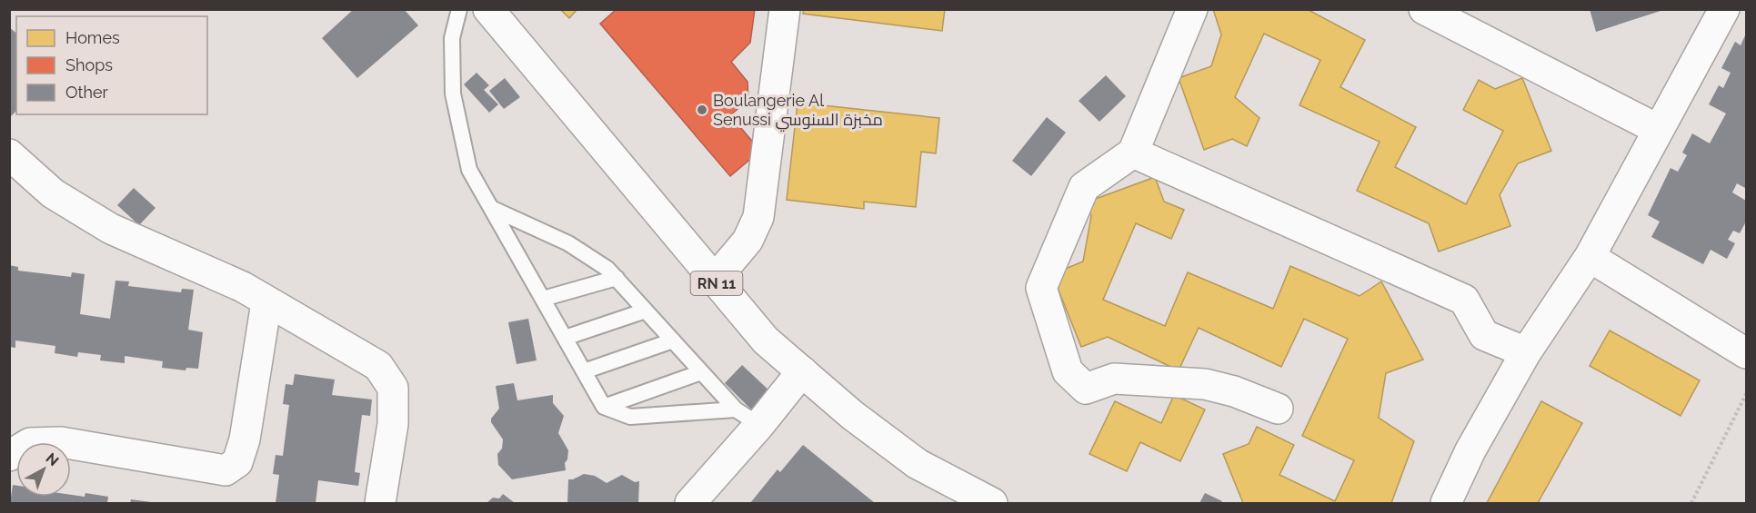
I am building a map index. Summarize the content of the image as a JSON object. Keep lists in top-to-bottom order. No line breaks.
{"streets":{"street":["RN 11"]},"places":["Boulangerie Al Senussi مخبزة السنوسي"],"legend":["Homes","Shops","Other"],"north":"top right"}
